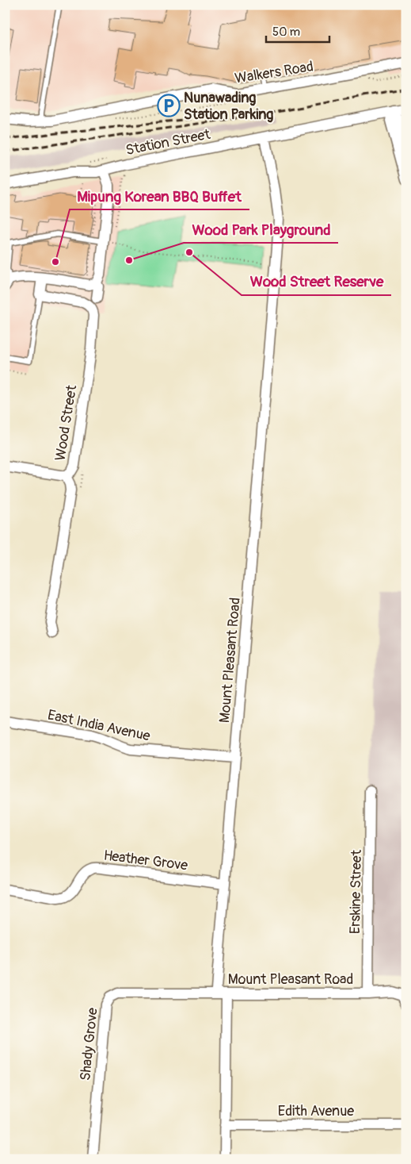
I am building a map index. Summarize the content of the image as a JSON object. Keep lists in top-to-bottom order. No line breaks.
{"streets":{"street":["Walkers Road","Station Street","Wood Street","Mount Pleasant Road","East India Avenue","Heather Grove","Erskine Street","Shady Grove","Edith Avenue"]},"crossings":[["Station Street","Mount Pleasant Road"],["Mount Pleasant Road","East India Avenue"],["Mount Pleasant Road","Heather Grove"],["Mount Pleasant Road","Erskine Street"],["Mount Pleasant Road","Shady Grove"]],"places":{"parking":["Nunawading Station Parking"],"other":["Wood Street Reserve","Wood Park Playground","Mipung Korean BBQ Buffet"]},"scale_bar":"50 m"}
